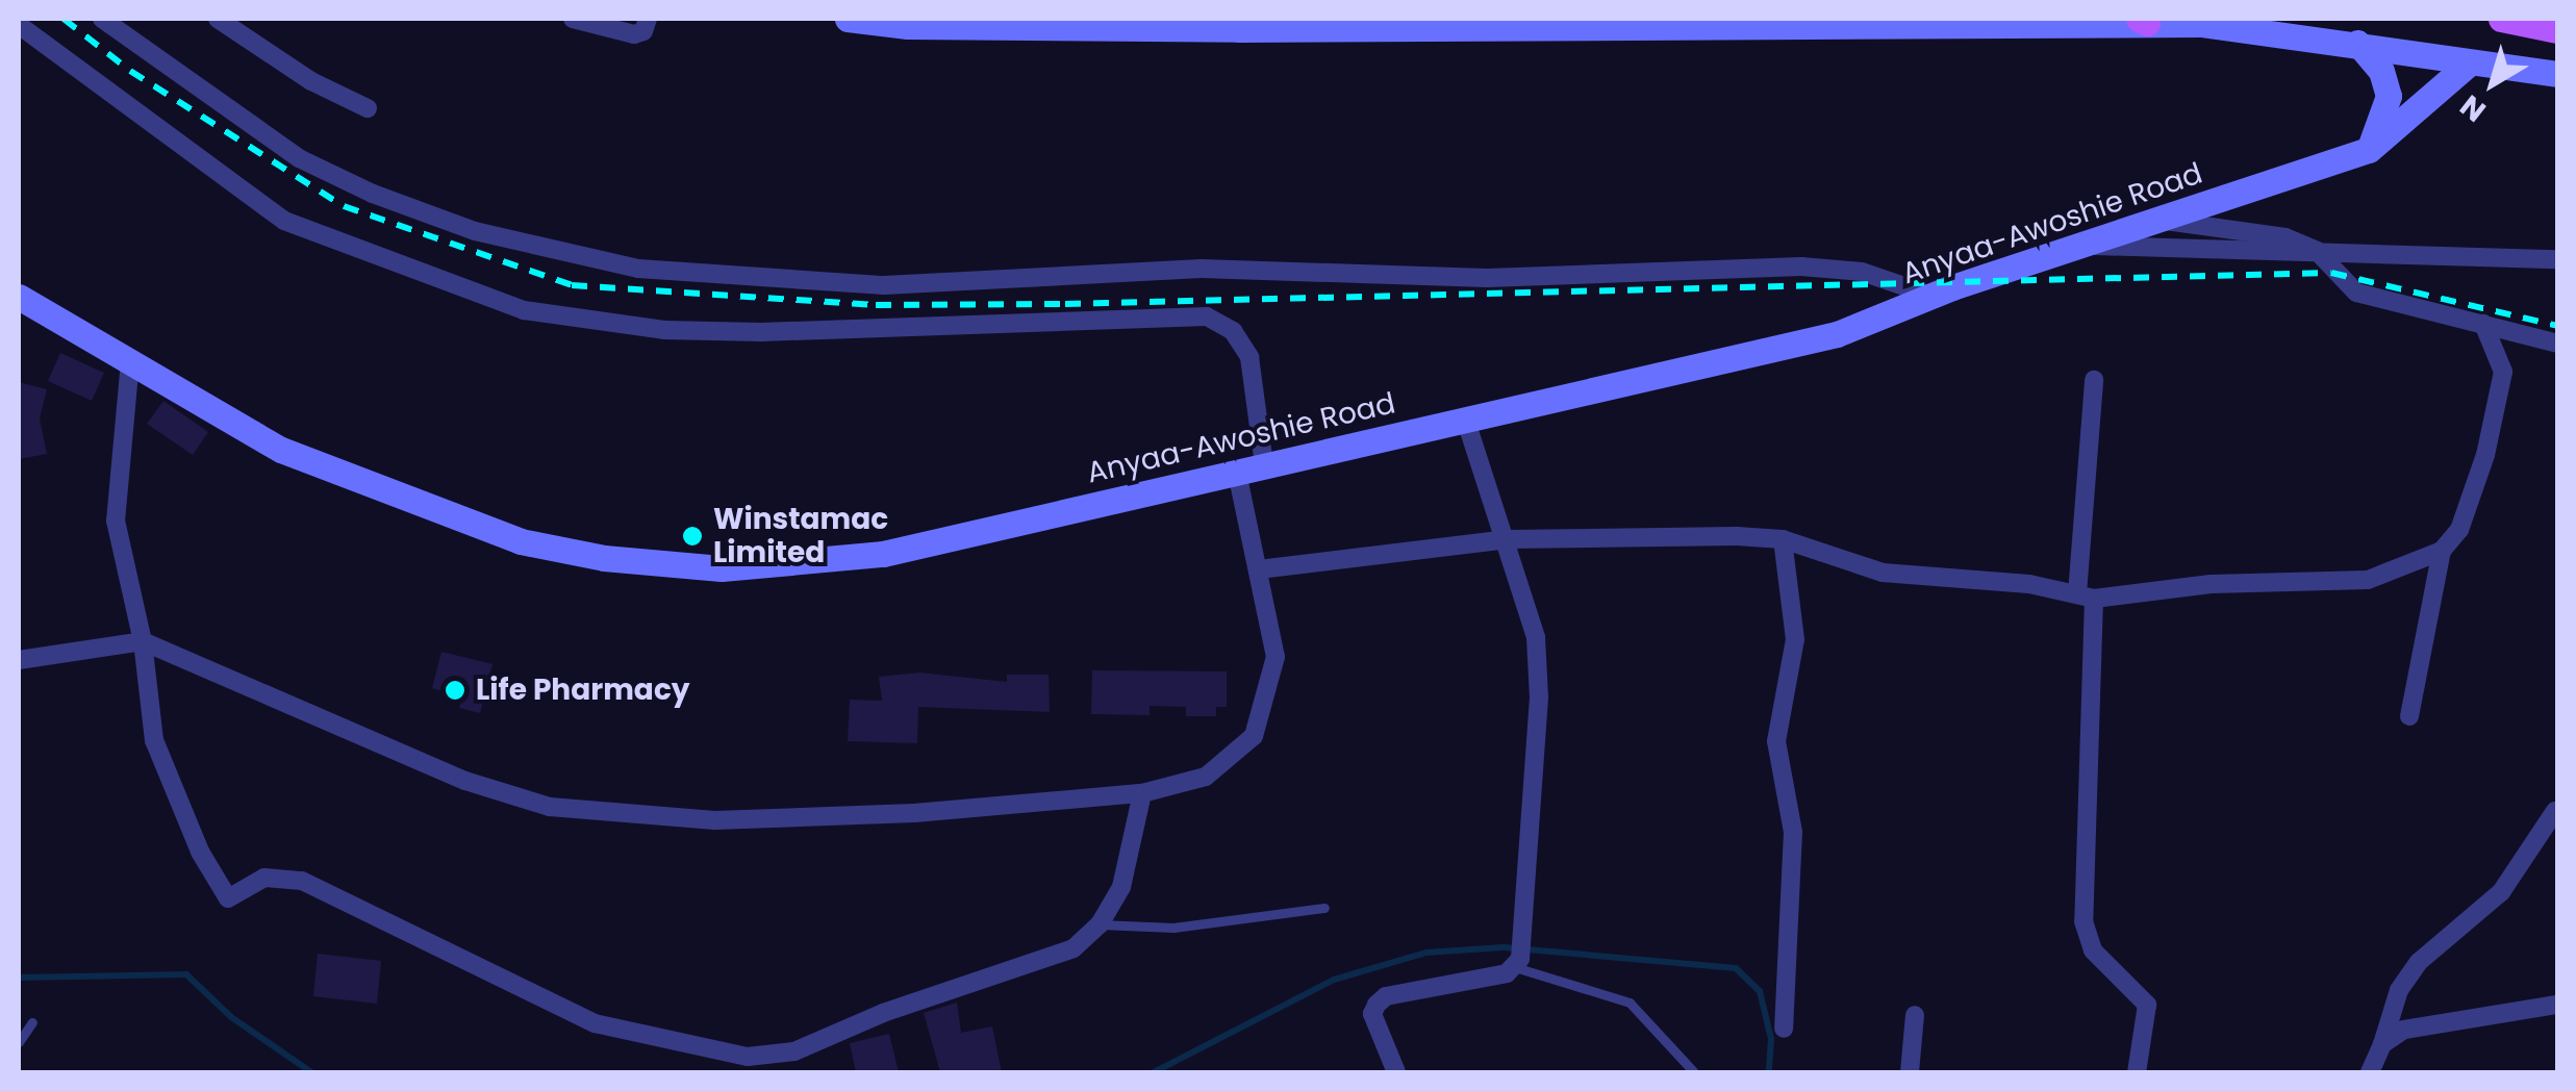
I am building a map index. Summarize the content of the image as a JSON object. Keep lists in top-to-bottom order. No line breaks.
{"streets":{"street":["Anyaa-Awoshie Road"]},"places":["Winstamac Limited","Life Pharmacy"],"north":"bottom left"}
